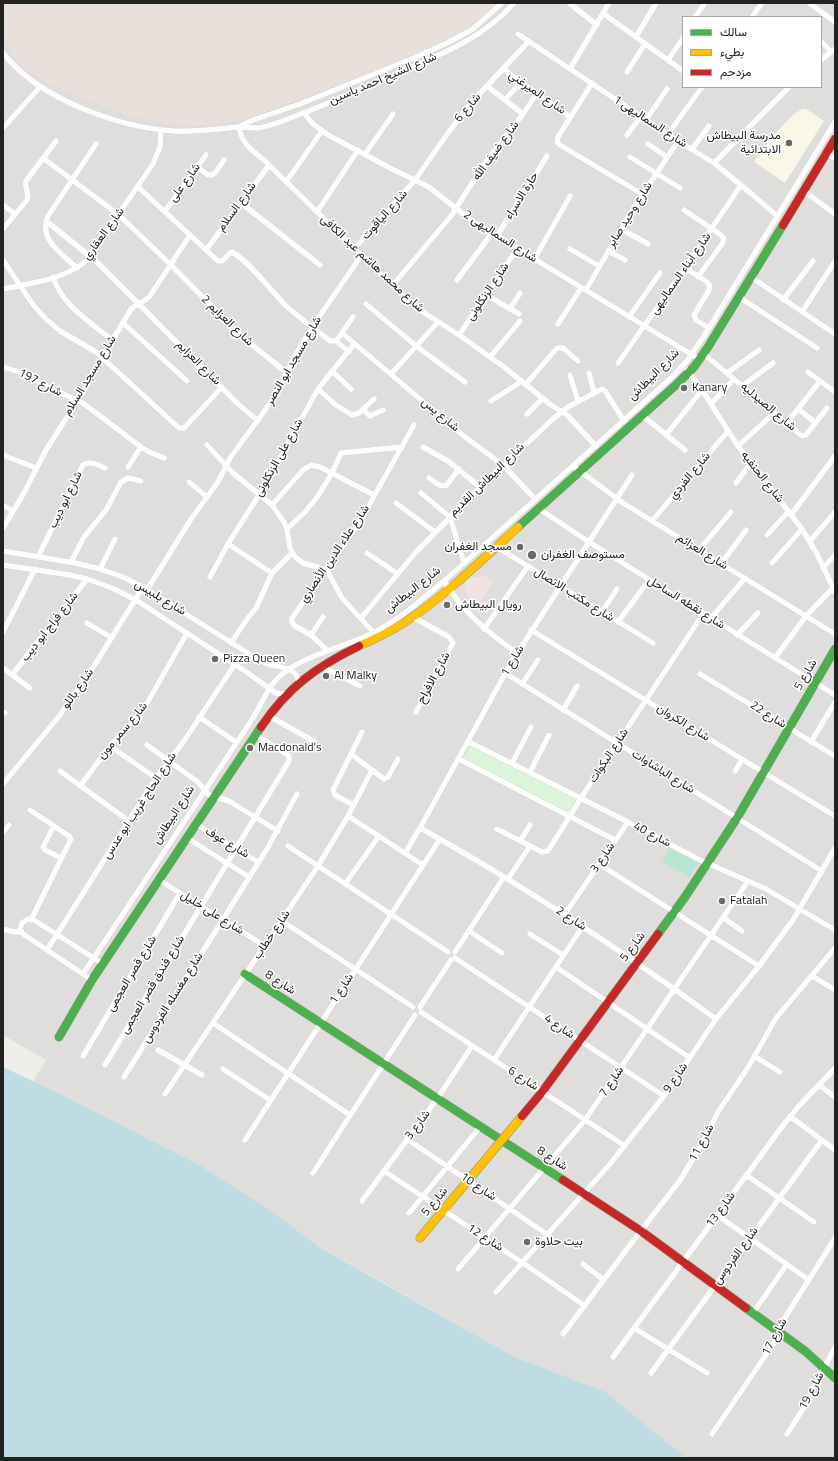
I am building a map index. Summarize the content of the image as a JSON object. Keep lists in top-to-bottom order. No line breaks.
{"streets":{"street":["شارع الشيخ احمد ياسين","شارع الميرغني","شارع 6","شارع السماليهى 1","شارع ضيف الله","شارع على","حارة الاسراء","شارع السلام","شارع الياقوت","شارع وحيد صابر","شارع العقاري","شارع السماليهى 2","شارع محمد هاشم عبد الكافى","شارع أبناء السماليهى","شارع الزنكلونى","شارع العزايم 2","شارع مسجد ابو النصر","شارع العزايم","شارع البيطاش","شارع مسجد السلام","شارع 197","شارع الصيدليه","شارع يس","شارع على الزنكلونى","شارع الفردي","شارع الحنفيه","شارع البيطاش القديم","شارع ابو ديب","شارع العزائم","شارع علاء الدين الأنصاري","شارع مكتب الاتصال","شارع بلبيس","شارع نقطه الساحل","شارع فراج ابو ديب","شارع 1","شارع 5","شارع الافراح","شارع باللو","شارع 22","شارع الكروان","شارع سمر مون","شارع البكوات","شارع الباشاوات","شارع الحاج غريب ابو عدس","شارع 40","شارع عوف","شارع 3","شارع على خليل","شارع 2","شارع خطاب","شارع قصر العجمى","شارع 8","شارع فندق قصر العجمى","شارع مغسله الفردوس","شارع 4","شارع 9","شارع 7","شارع 11","شارع 10","شارع 13","شارع 12","شارع الفردوس","شارع 17","شارع 19"]},"crossings":[["شارع الشيخ احمد ياسين","شارع العقاري"],["شارع الشيخ احمد ياسين","شارع السماليهى 2"],["شارع الشيخ احمد ياسين","شارع محمد هاشم عبد الكافى"],["شارع الميرغني","شارع 6"],["شارع الميرغني","شارع ضيف الله"],["شارع 6","شارع السماليهى 1"],["شارع 6","شارع الياقوت"],["شارع 6","شارع السماليهى 2"],["شارع 6","شارع 5"],["شارع 6","شارع 3"],["شارع 6","شارع 9"],["شارع 6","شارع 7"],["شارع السماليهى 1","شارع وحيد صابر"],["شارع السماليهى 1","شارع أبناء السماليهى"],["شارع السماليهى 1","شارع البيطاش"],["شارع ضيف الله","شارع السماليهى 2"],["شارع ضيف الله","شارع محمد هاشم عبد الكافى"],["حارة الاسراء","شارع السماليهى 2"],["شارع السلام","شارع محمد هاشم عبد الكافى"],["شارع الياقوت","شارع السماليهى 2"],["شارع الياقوت","شارع محمد هاشم عبد الكافى"],["شارع وحيد صابر","شارع السماليهى 2"],["شارع العقاري","شارع العزايم 2"],["شارع العقاري","شارع العزايم"],["شارع السماليهى 2","شارع أبناء السماليهى"],["شارع السماليهى 2","شارع الزنكلونى"],["شارع السماليهى 2","شارع البيطاش"],["شارع السماليهى 2","شارع الصيدليه"],["شارع محمد هاشم عبد الكافى","شارع الزنكلونى"],["شارع محمد هاشم عبد الكافى","شارع مسجد ابو النصر"],["شارع محمد هاشم عبد الكافى","شارع البيطاش"],["شارع محمد هاشم عبد الكافى","شارع البيطاش القديم"],["شارع العزايم 2","شارع مسجد ابو النصر"],["شارع العزايم 2","شارع مسجد السلام"],["شارع مسجد ابو النصر","شارع العزايم"],["شارع مسجد ابو النصر","شارع باللو"],["شارع العزايم","شارع مسجد السلام"],["شارع البيطاش","شارع الصيدليه"],["شارع البيطاش","شارع يس"],["شارع البيطاش","شارع الحنفيه"],["شارع البيطاش","شارع العزائم"],["شارع البيطاش","شارع علاء الدين الأنصاري"],["شارع البيطاش","شارع مكتب الاتصال"],["شارع البيطاش","شارع بلبيس"],["شارع البيطاش","شارع نقطه الساحل"],["شارع البيطاش","شارع الافراح"],["شارع البيطاش","شارع عوف"],["شارع البيطاش","شارع على خليل"],["شارع البيطاش","شارع فندق قصر العجمى"],["شارع مسجد السلام","شارع 197"],["شارع يس","شارع على الزنكلونى"],["شارع يس","شارع البيطاش القديم"],["شارع الفردي","شارع الحنفيه"],["شارع الفردي","شارع العزائم"],["شارع ابو ديب","شارع بلبيس"],["شارع العزائم","شارع 1"],["شارع مكتب الاتصال","شارع 1"],["شارع بلبيس","شارع فراج ابو ديب"],["شارع بلبيس","شارع باللو"],["شارع بلبيس","شارع سمر مون"],["شارع بلبيس","شارع الحاج غريب ابو عدس"],["شارع نقطه الساحل","شارع 1"],["شارع نقطه الساحل","شارع 5"],["شارع نقطه الساحل","شارع البكوات"],["شارع 1","شارع الكروان"],["شارع 1","شارع الباشاوات"],["شارع 1","شارع 40"],["شارع 1","شارع 2"],["شارع 1","شارع 8"],["شارع 5","شارع 22"],["شارع 5","شارع الكروان"],["شارع 5","شارع الباشاوات"],["شارع 5","شارع 40"],["شارع 5","شارع 2"],["شارع 5","شارع 8"],["شارع 5","شارع 4"],["شارع 5","شارع 10"],["شارع 5","شارع 12"],["شارع الكروان","شارع البكوات"],["شارع البكوات","شارع الباشاوات"],["شارع البكوات","شارع 40"],["شارع الباشاوات","شارع 9"],["شارع 40","شارع 3"],["شارع 40","شارع 9"],["شارع 40","شارع 7"],["شارع عوف","شارع فندق قصر العجمى"],["شارع عوف","شارع مغسله الفردوس"],["شارع 3","شارع 2"],["شارع 3","شارع 8"],["شارع 3","شارع 10"],["شارع 3","شارع 12"],["شارع على خليل","شارع خطاب"],["شارع على خليل","شارع قصر العجمى"],["شارع على خليل","شارع فندق قصر العجمى"],["شارع على خليل","شارع مغسله الفردوس"],["شارع 2","شارع 9"],["شارع 2","شارع 7"],["شارع خطاب","شارع 8"],["شارع 8","شارع 9"],["شارع 8","شارع 7"],["شارع 8","شارع 11"],["شارع 8","شارع 13"],["شارع 8","شارع الفردوس"],["شارع 8","شارع 17"],["شارع 8","شارع 19"],["شارع 4","شارع 9"],["شارع 4","شارع 7"],["شارع 9","شارع 10"],["شارع 9","شارع 12"],["شارع 7","شارع 10"],["شارع 7","شارع 12"],["شارع 11","شارع 12"]],"places":["مدرسة البيطاش الابتدائية","Kanary","مسجد الغفران","مستوصف الغفران","رويال البيطاش","Pizza Queen","Al Malky","Macdonald's","Fatalah","بيت حلاوة"],"legend":["سالك","بطيء","مزدحم"]}
